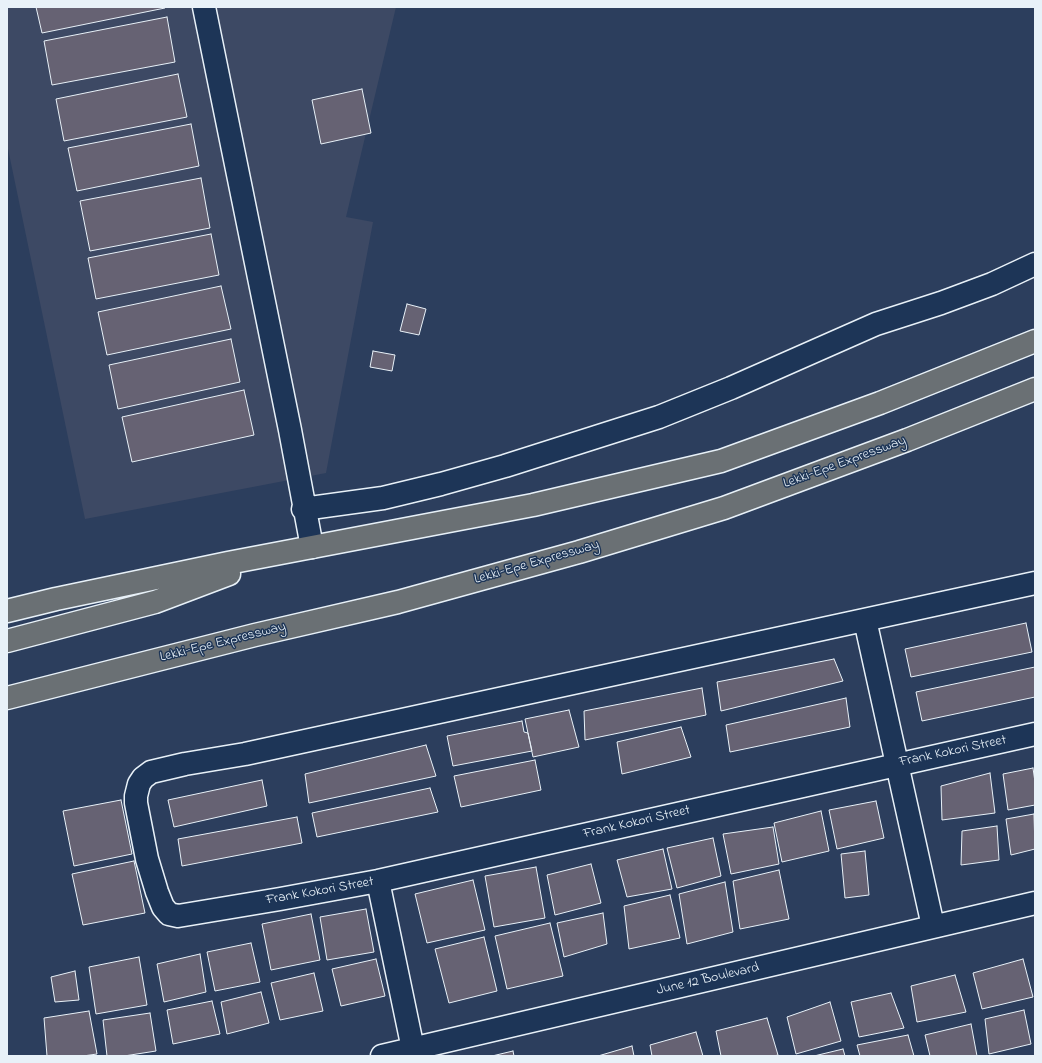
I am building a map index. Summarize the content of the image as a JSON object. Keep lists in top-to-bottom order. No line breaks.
{"streets":{"highway":["Lekki-Epe Expressway"],"street":["Frank Kokori Street","June 12 Boulevard"]}}
